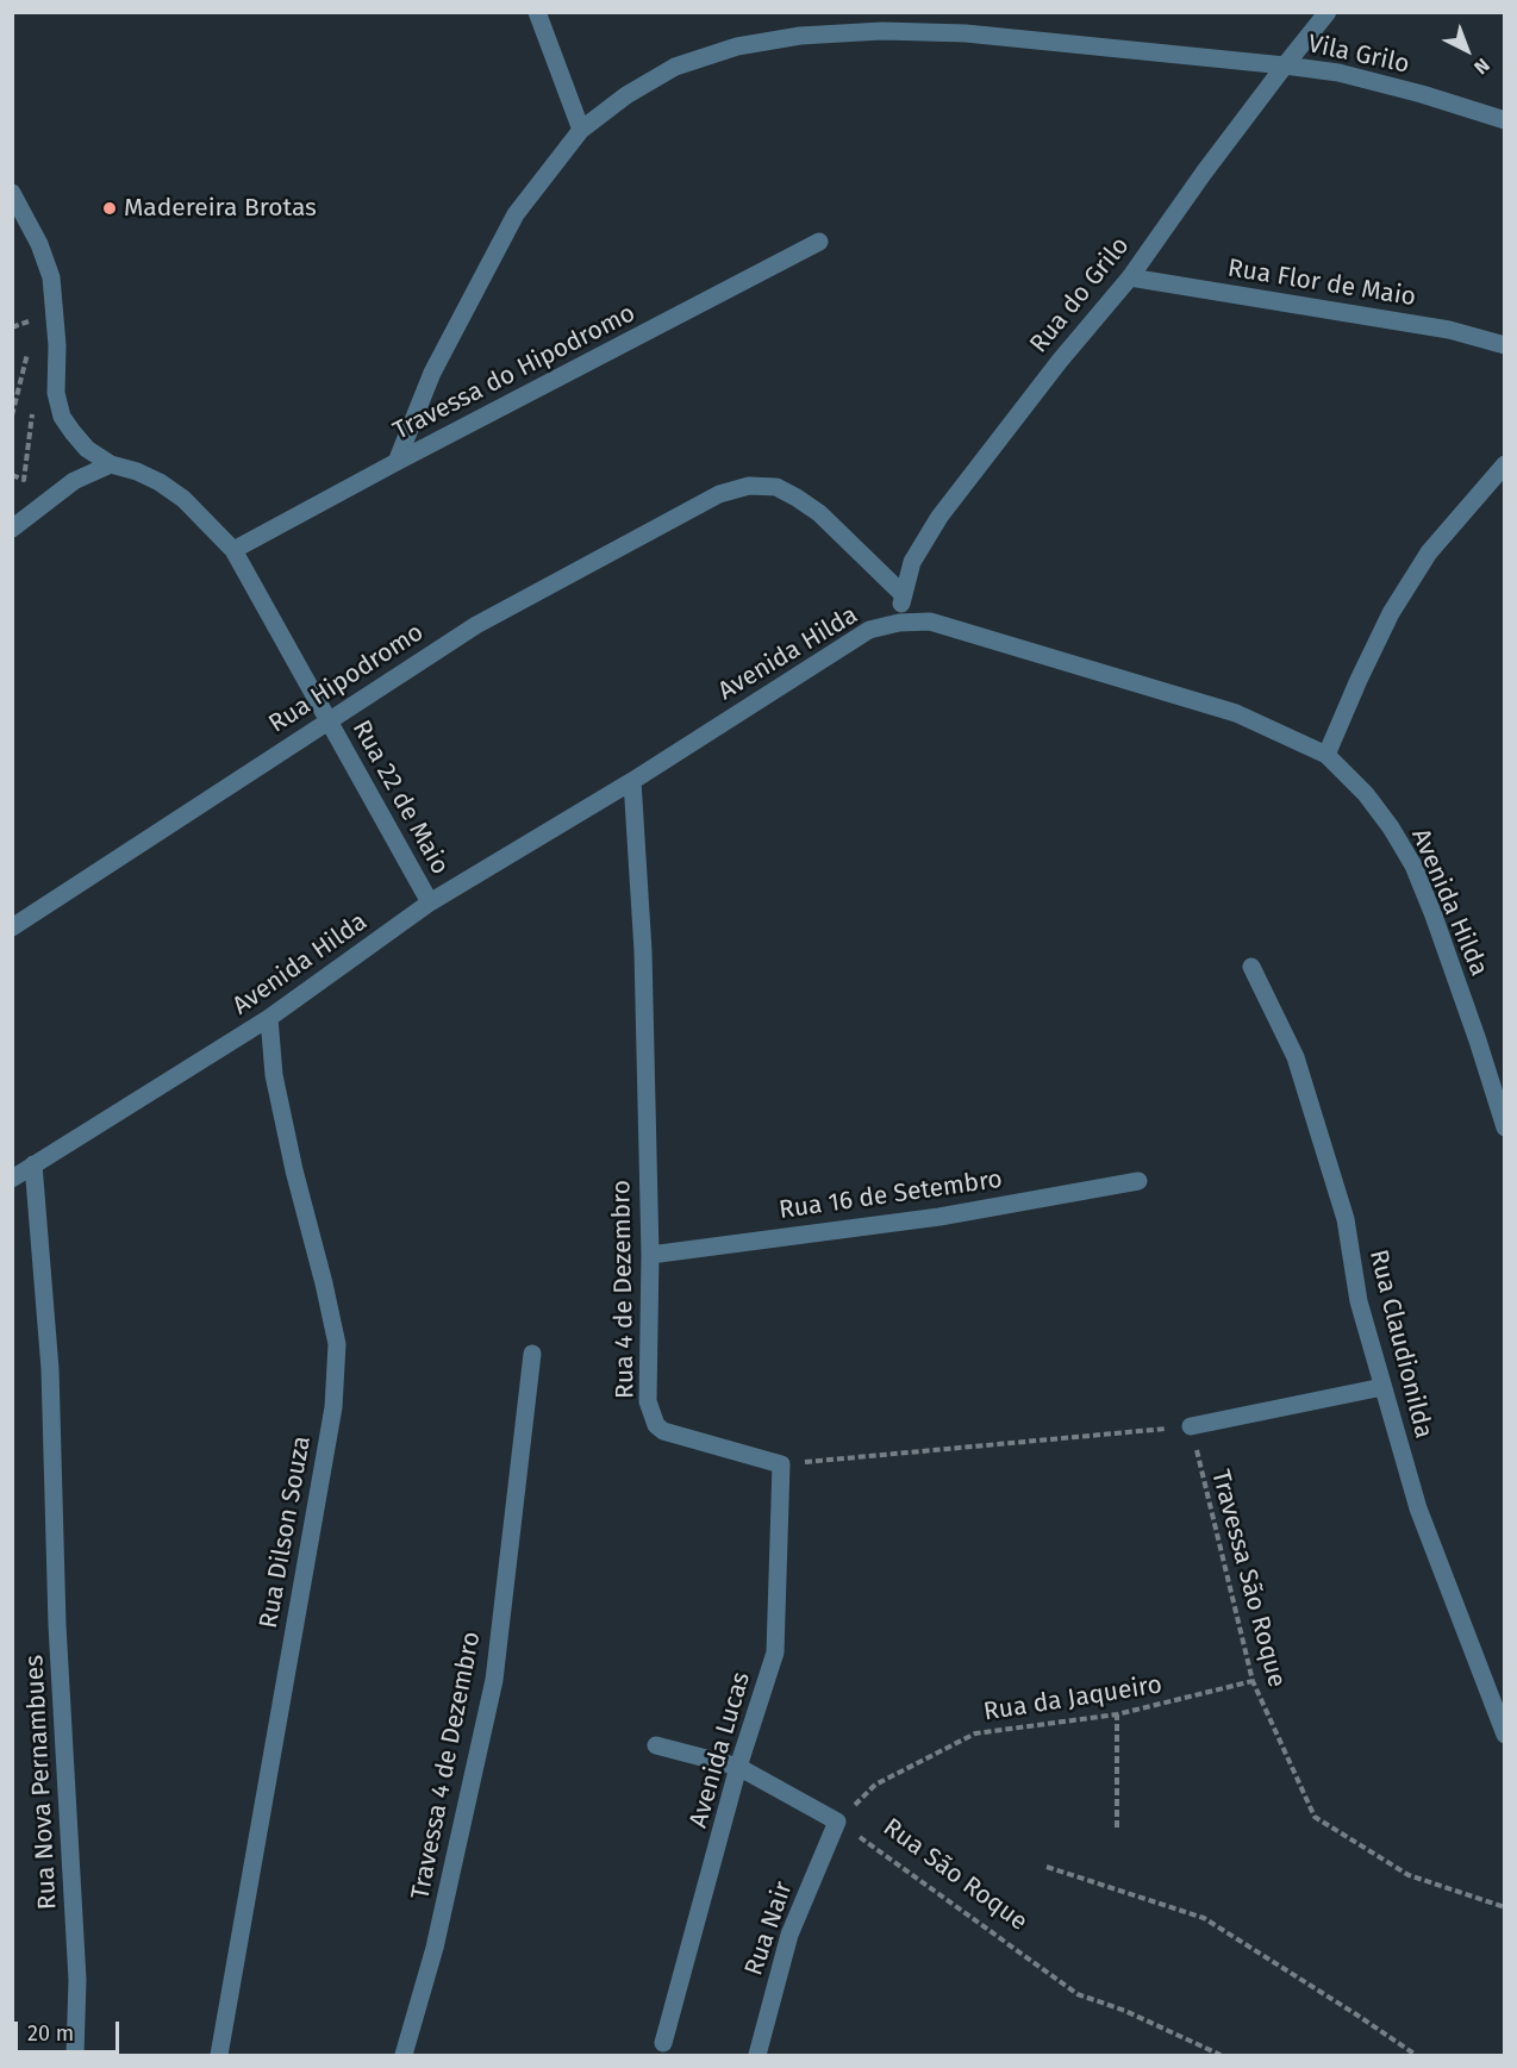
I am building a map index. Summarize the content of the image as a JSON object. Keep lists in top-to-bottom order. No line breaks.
{"streets":{"street":["Vila Grilo","Rua Flor de Maio","Rua do Grilo","Travessa do Hipodromo","Avenida Hilda","Rua Hipodromo","Rua 22 de Maio","Rua 16 de Setembro","Rua 4 de Dezembro","Rua Claudionilda","Rua Dilson Souza","Avenida Lucas","Travessa 4 de Dezembro","Rua Nova Pernambues","Rua Nair"],"path":["Travessa São Roque","Rua da Jaqueiro","Rua São Roque"]},"crossings":[["Vila Grilo","Rua do Grilo"],["Vila Grilo","Travessa do Hipodromo"],["Rua Flor de Maio","Rua do Grilo"],["Rua do Grilo","Avenida Hilda"],["Rua do Grilo","Rua Hipodromo"],["Travessa do Hipodromo","Rua 22 de Maio"],["Avenida Hilda","Rua 22 de Maio"],["Avenida Hilda","Rua 4 de Dezembro"],["Avenida Hilda","Rua Dilson Souza"],["Avenida Hilda","Rua Nova Pernambues"],["Rua Hipodromo","Rua 22 de Maio"],["Rua 16 de Setembro","Rua 4 de Dezembro"],["Rua 4 de Dezembro","Avenida Lucas"],["Travessa São Roque","Rua da Jaqueiro"],["Rua da Jaqueiro","Rua São Roque"],["Rua da Jaqueiro","Rua Nair"],["Rua São Roque","Rua Nair"]],"places":["Madereira Brotas"],"scale_bar":"20 m","north":"bottom right"}
